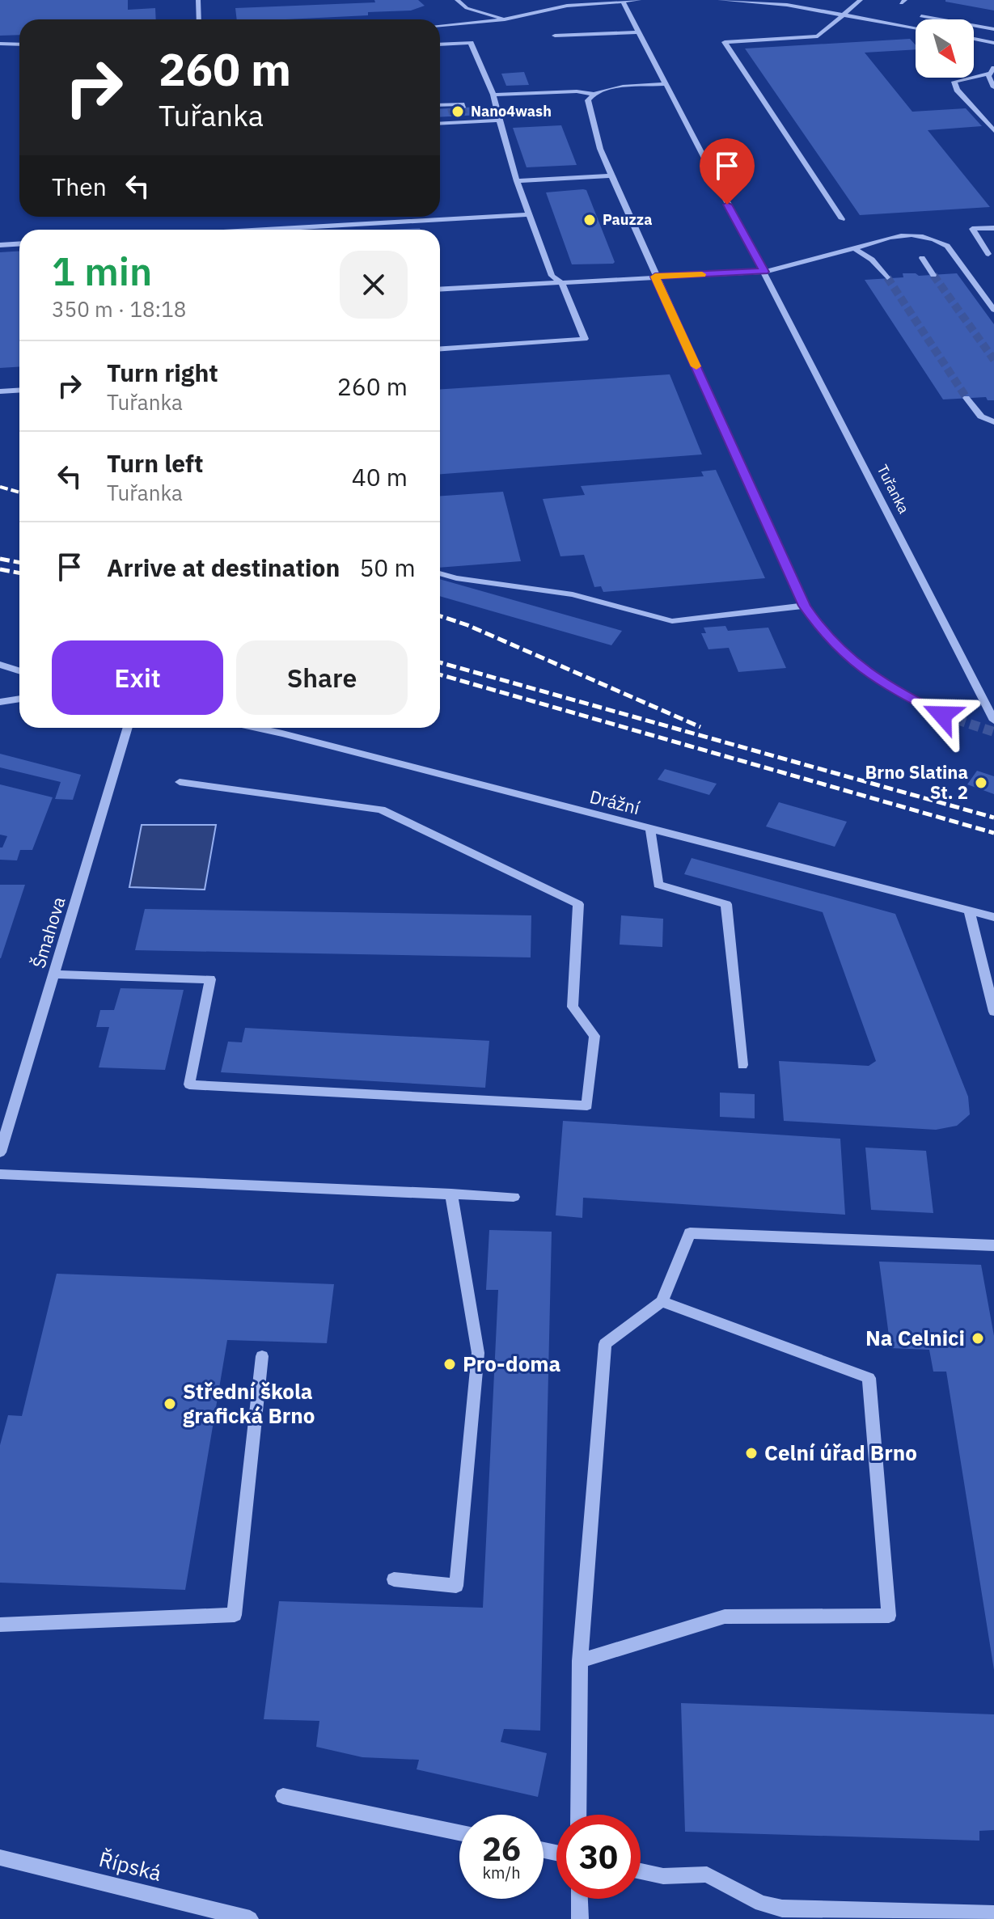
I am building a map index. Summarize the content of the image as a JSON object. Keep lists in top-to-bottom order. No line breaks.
{"streets":{"street":["Tuřanka","Drážní","Šmahova","Řípská"]},"places":["Nano4wash","Pauzza","Brno Slatina St. 2","Na Celnici","Pro-doma","Střední škola grafická Brno","Celní úřad Brno"],"north":"bottom right","page":{"turn":["260 m","Tuřanka"],"then":"Then","heading":["1 min","350 m · 18:18"],"list":[{"name":"Turn right","note":"Tuřanka","value":"260 m"},{"name":"Turn left","note":"Tuřanka","value":"40 m"},{"name":"Arrive at destination","value":"50 m"}],"buttons":["Exit","Share"],"speed":"26 km/h","limit":"30"}}
